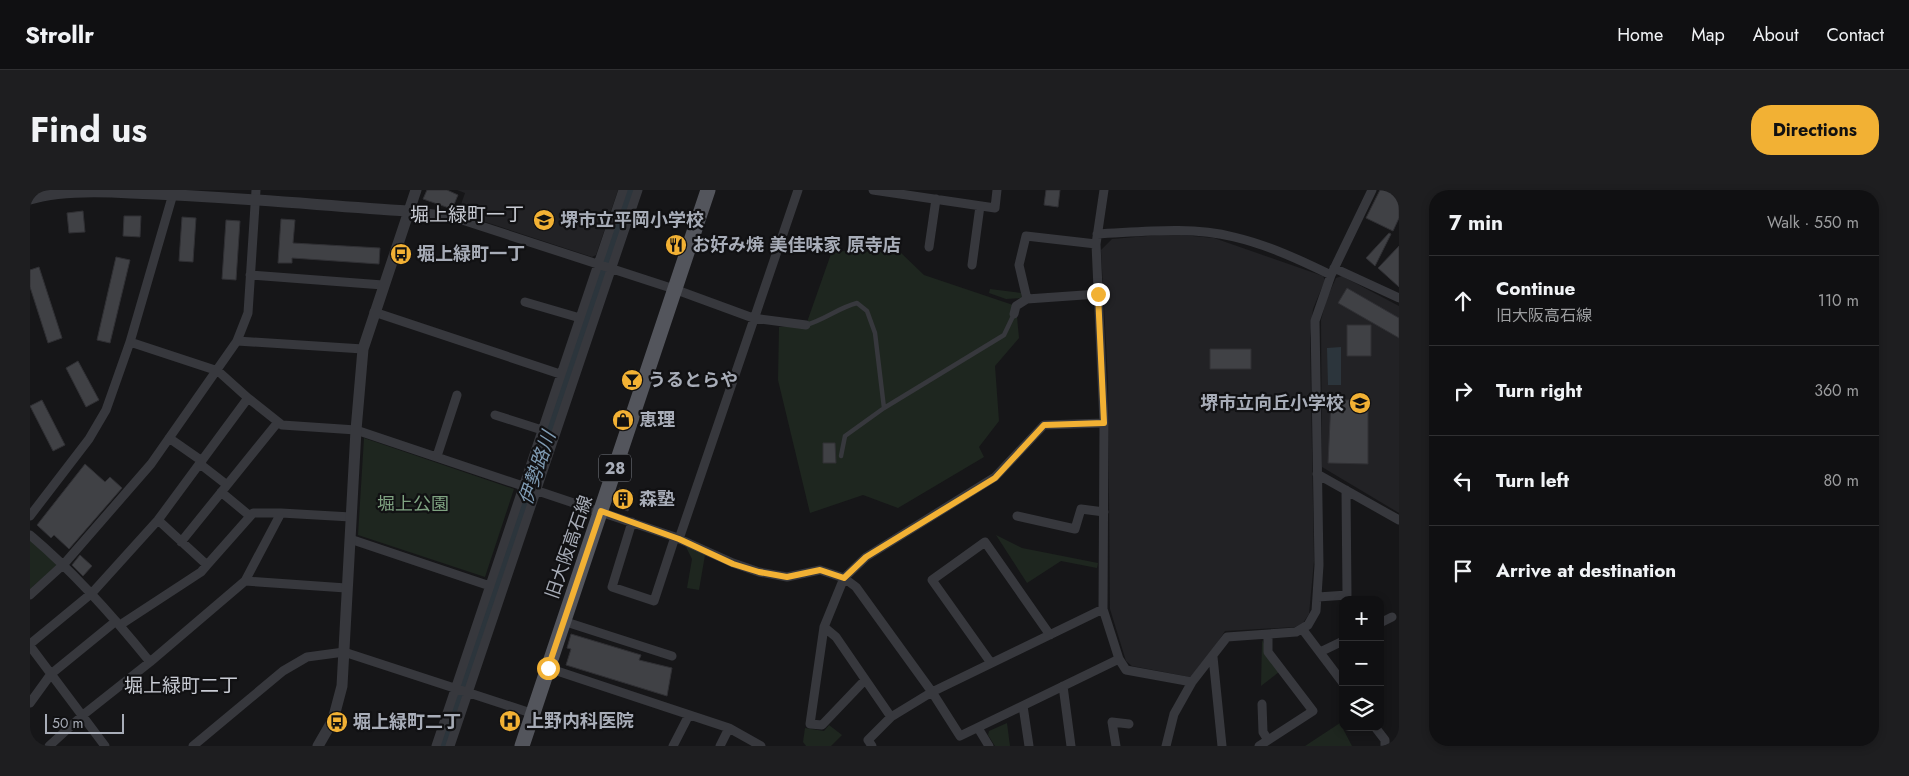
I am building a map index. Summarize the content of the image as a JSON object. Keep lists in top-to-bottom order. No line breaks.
{"streets":{"main road":["28","旧大阪高石線"]},"districts":["堀上緑町一丁","堀上緑町二丁"],"water":["伊勢路川"],"parks":["堀上公園"],"places":{"school or university":["堺市立平岡小学校","堺市立向丘小学校"],"restaurant":["お好み焼 美佳味家 原寺店"],"bus stop":["堀上緑町一丁","堀上緑町二丁"],"bar":["うるとらや"],"shop":["恵理"],"building":["森塾"],"hospital":["上野内科医院"]},"scale_bar":"50 m","page":{"header":"Strollr","nav":["Home","Map","About","Contact"],"title":"Find us","buttons":"Directions","heading":["7 min","Walk · 550 m"],"list":[["Continue","旧大阪高石線","110 m"],["Turn right","360 m"],["Turn left","80 m"],"Arrive at destination"],"map_buttons":["+","−"],"scale":"50 m"}}
